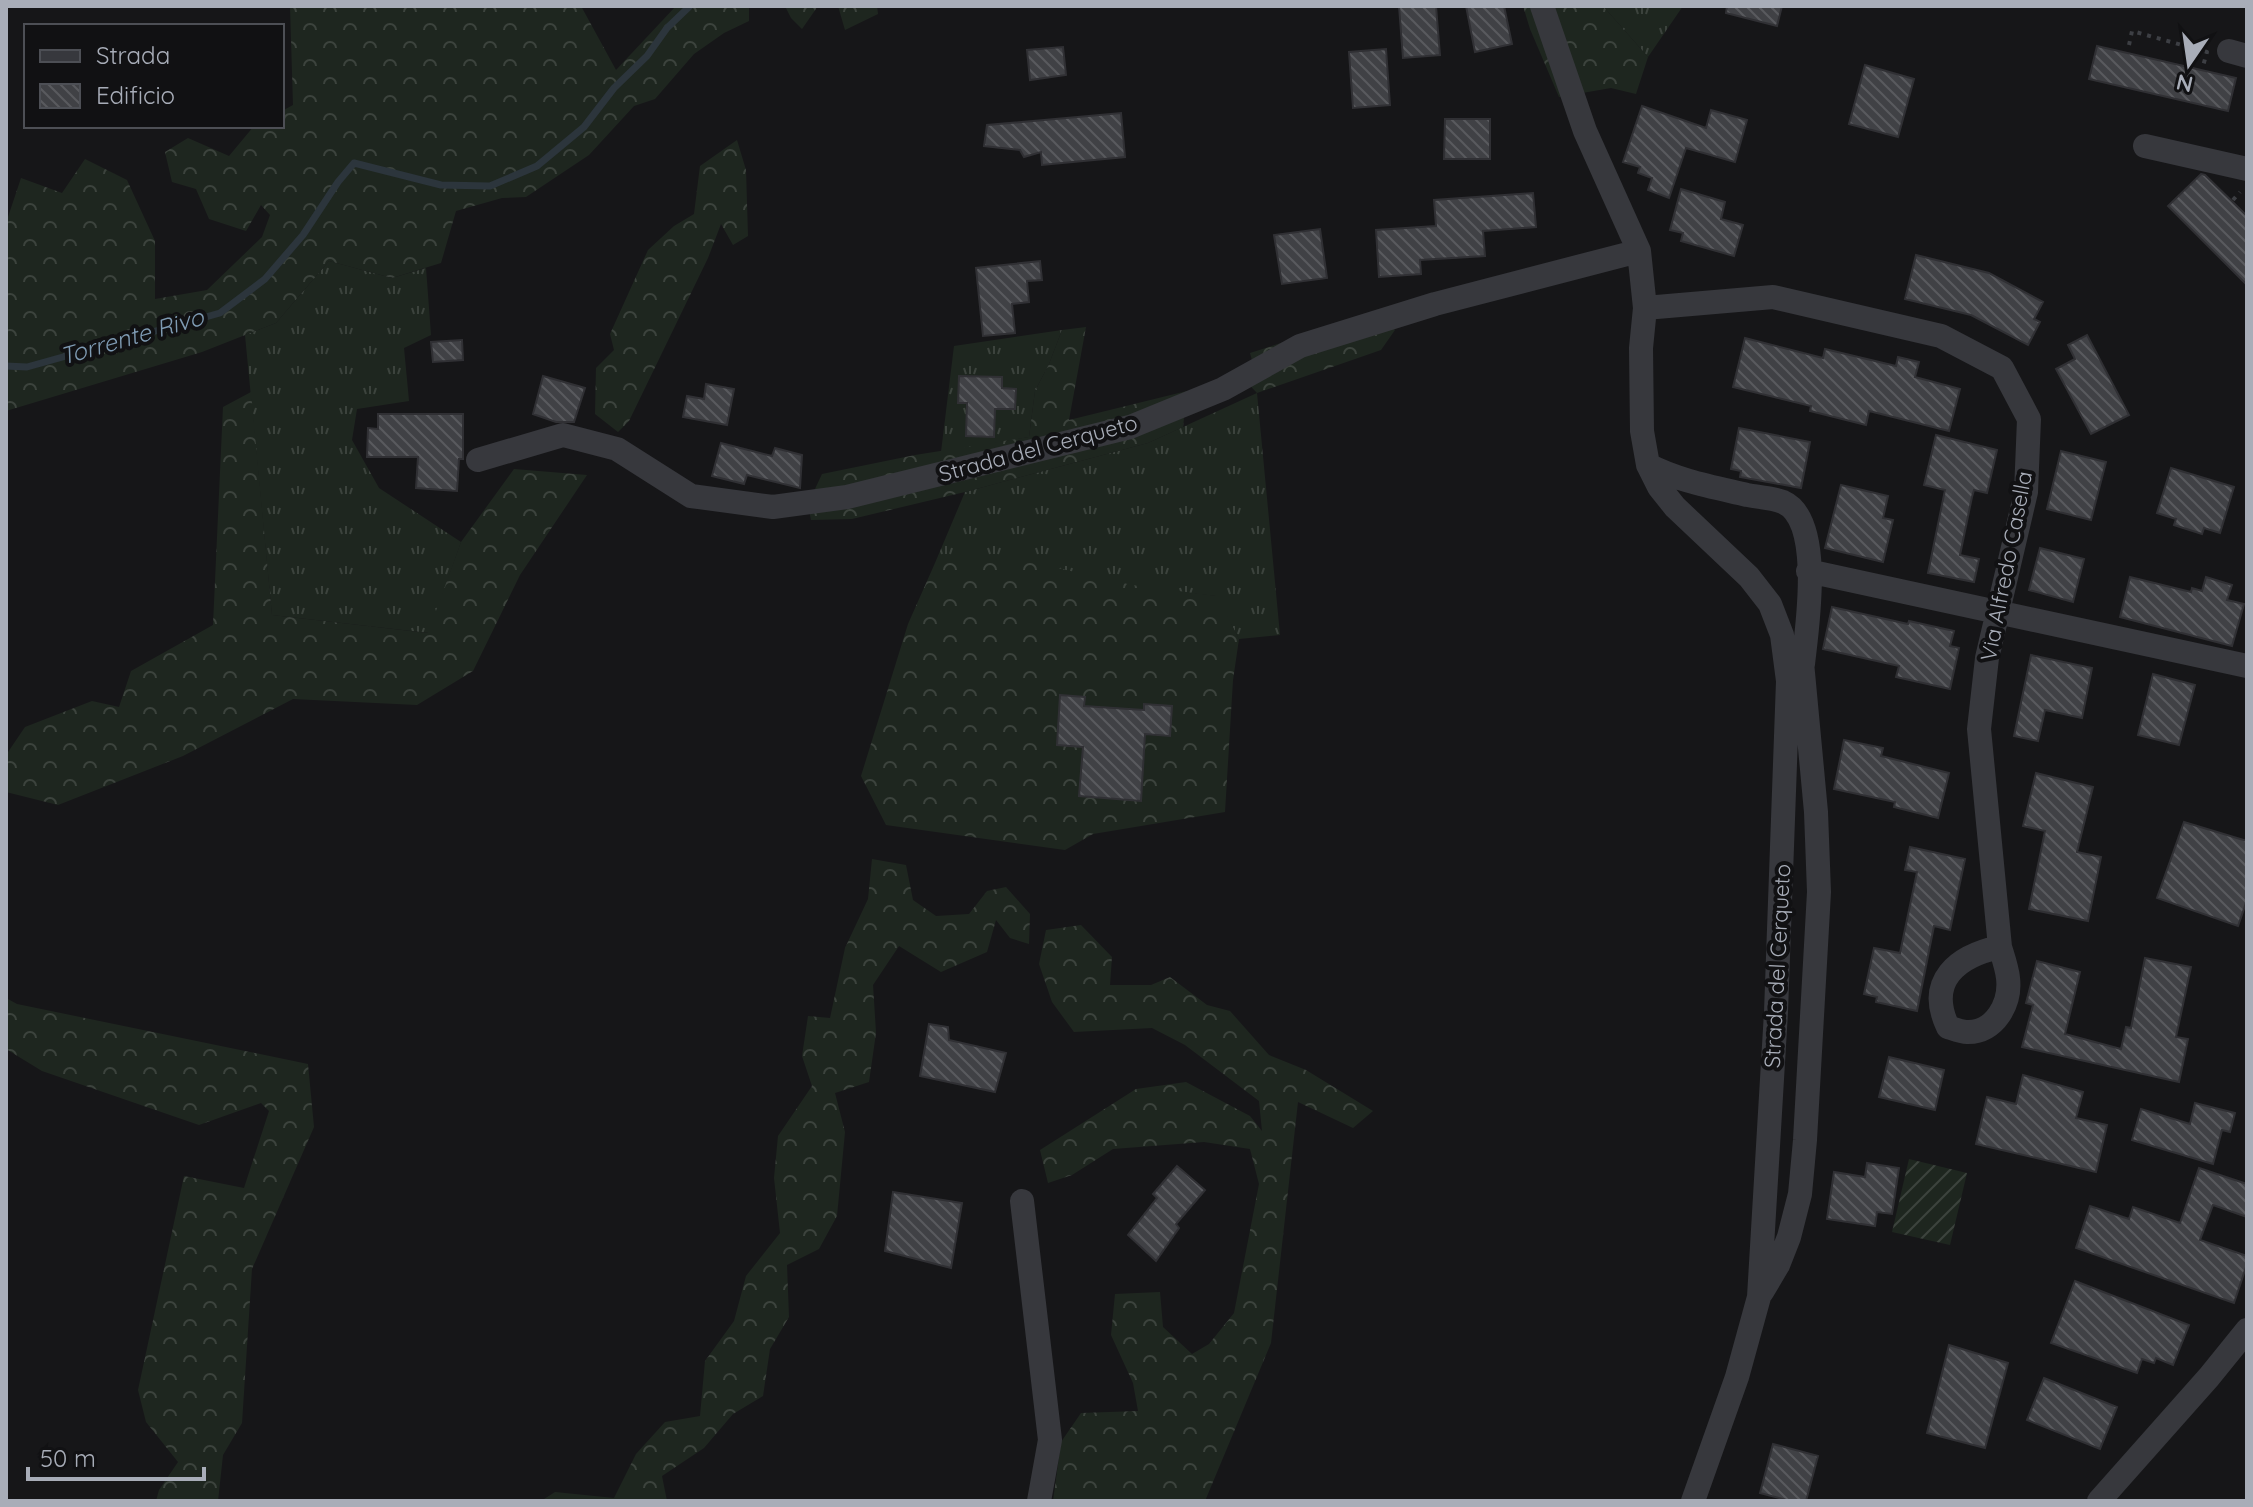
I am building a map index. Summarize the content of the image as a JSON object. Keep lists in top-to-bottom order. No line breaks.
{"streets":{"street":["Strada del Cerqueto","Via Alfredo Casella"]},"crossings":[["Strada del Cerqueto","Via Alfredo Casella"]],"water":["Torrente Rivo"],"legend":["Strada","Edificio"],"scale_bar":"50 m","north":"bottom"}
